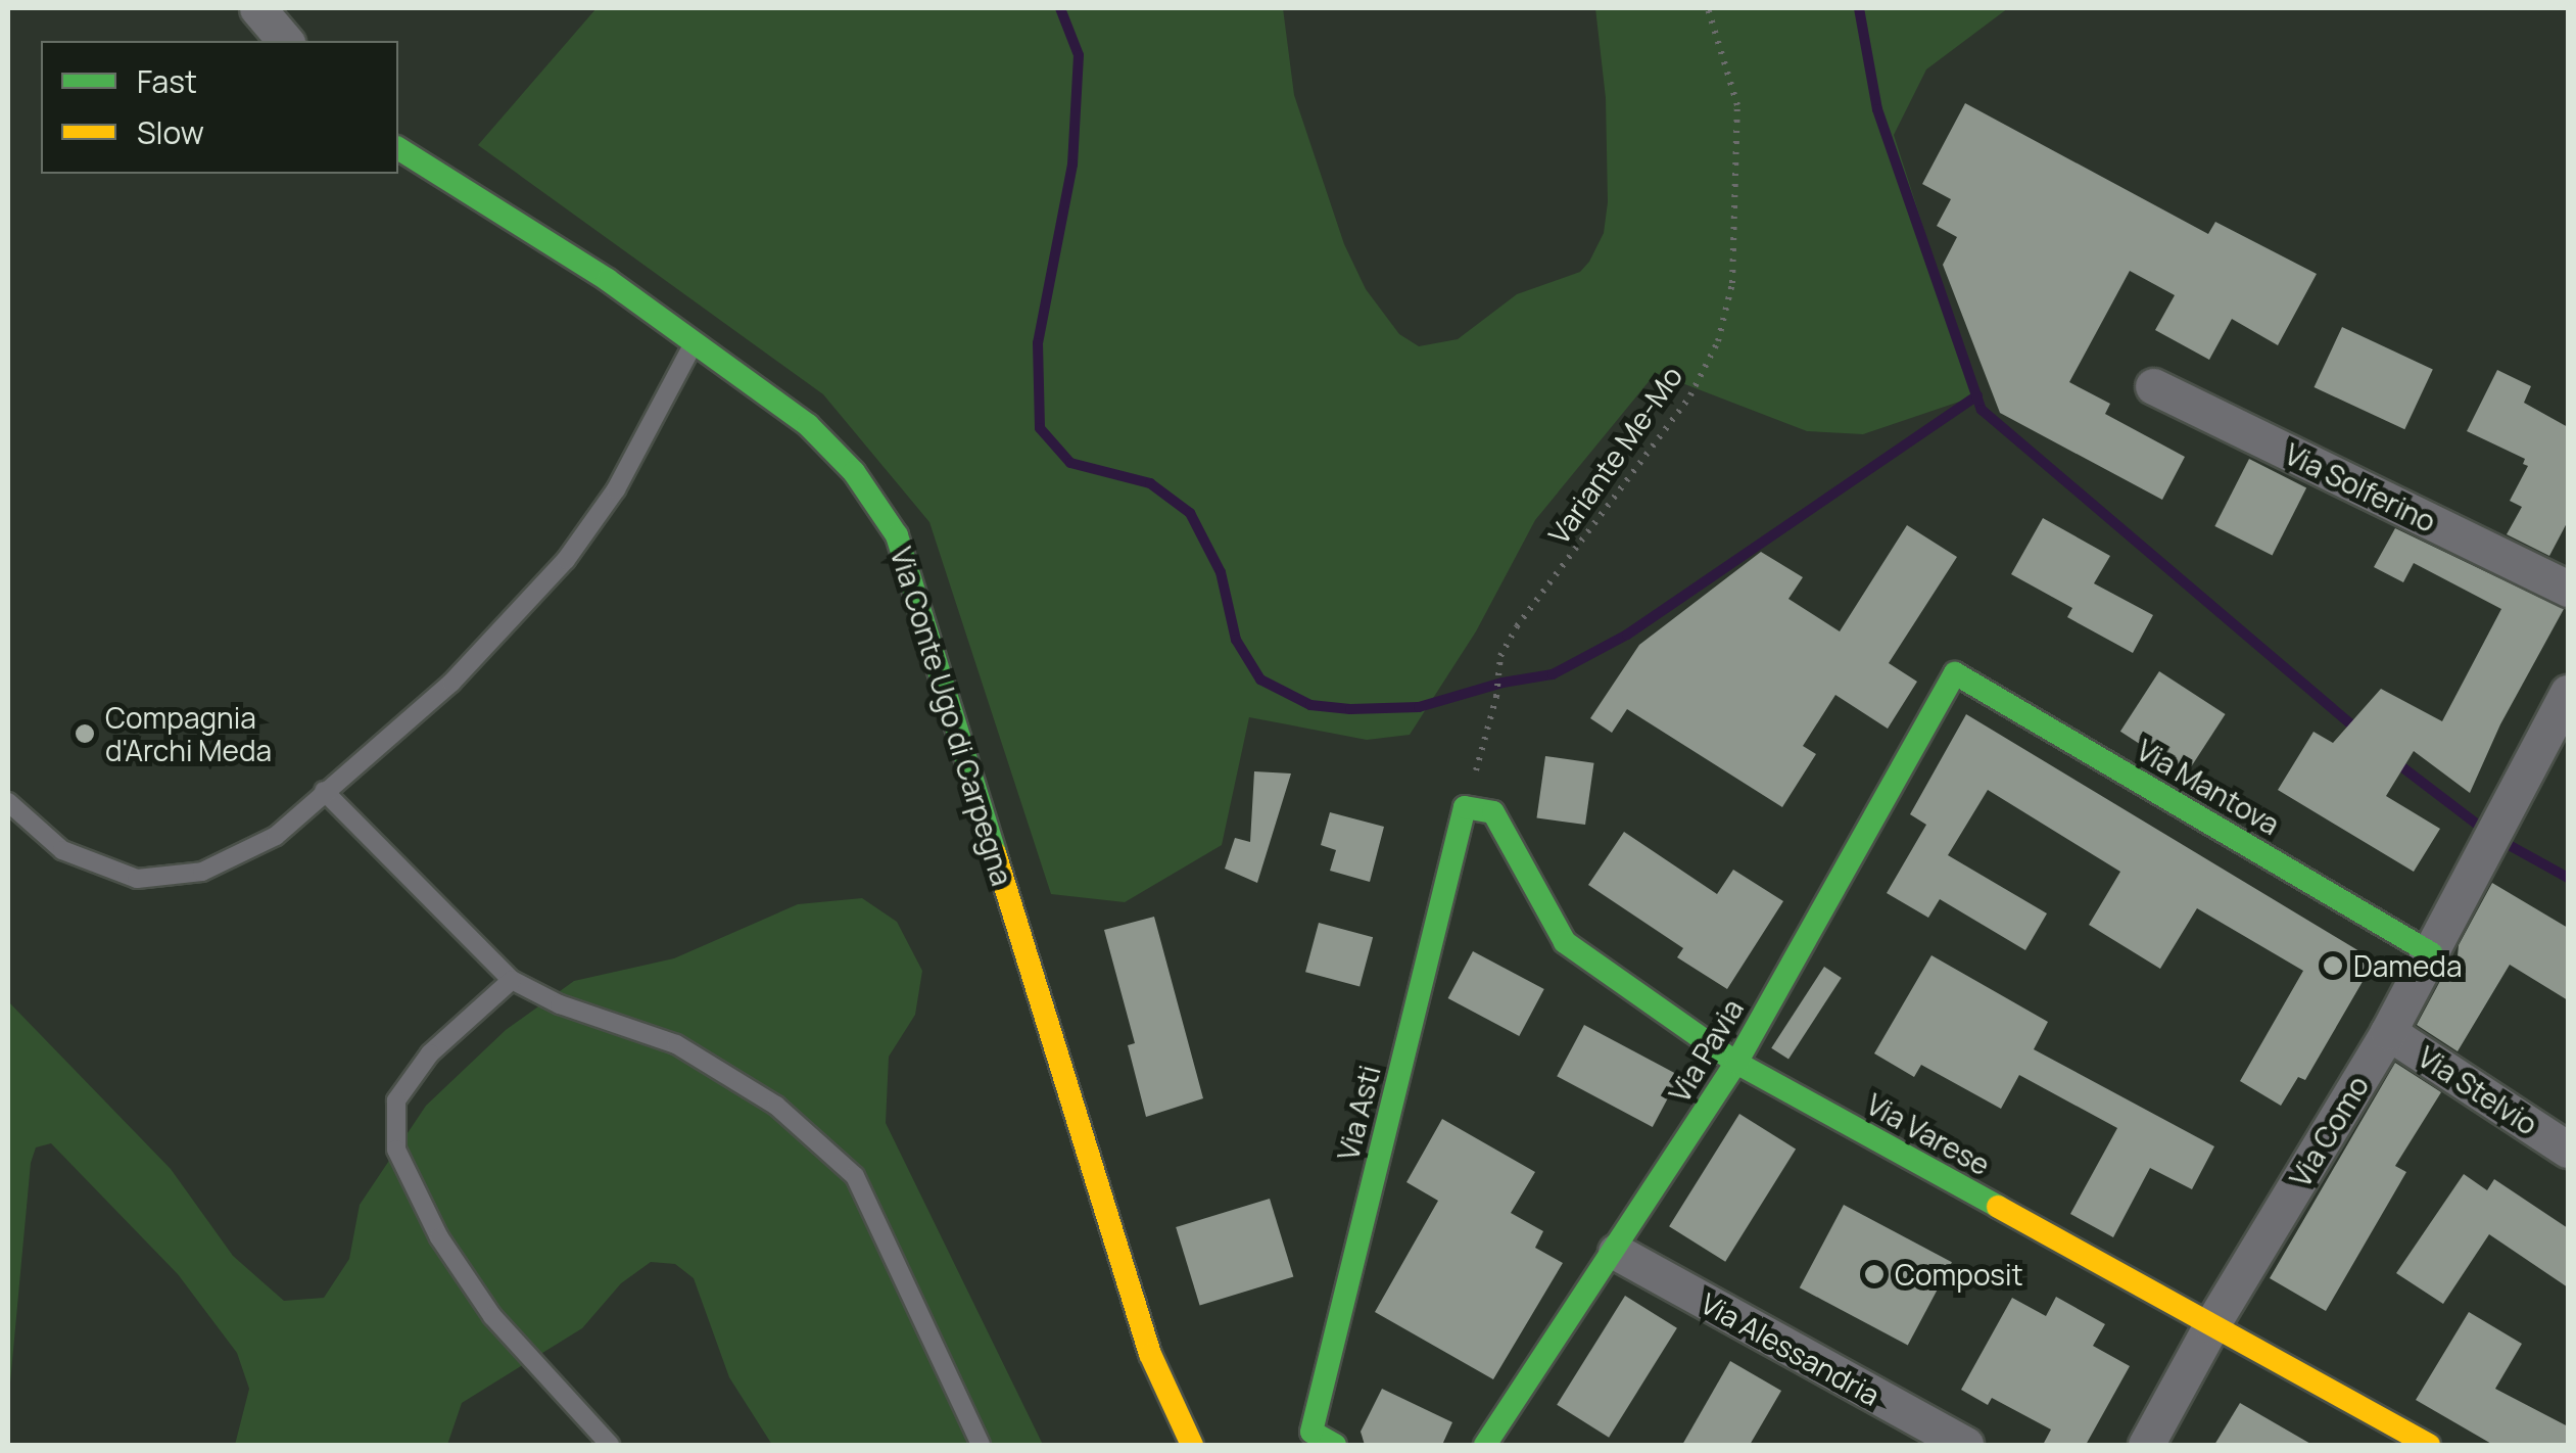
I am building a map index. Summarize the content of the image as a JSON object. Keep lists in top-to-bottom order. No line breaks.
{"streets":{"street":["Via Solferino","Via Conte Ugo di Carpegna","Via Mantova","Via Pavia","Via Stelvio","Via Asti","Via Como","Via Varese","Via Alessandria"],"path":["Variante Me-Mo"]},"crossings":[["Variante Me-Mo","Via Asti"],["Variante Me-Mo","Via Varese"],["Via Mantova","Via Pavia"],["Via Mantova","Via Como"],["Via Pavia","Via Varese"],["Via Pavia","Via Alessandria"],["Via Stelvio","Via Como"],["Via Asti","Via Varese"],["Via Como","Via Varese"]],"places":["Compagnia d'Archi Meda","Dameda","Composit"],"legend":["Fast","Slow"]}
